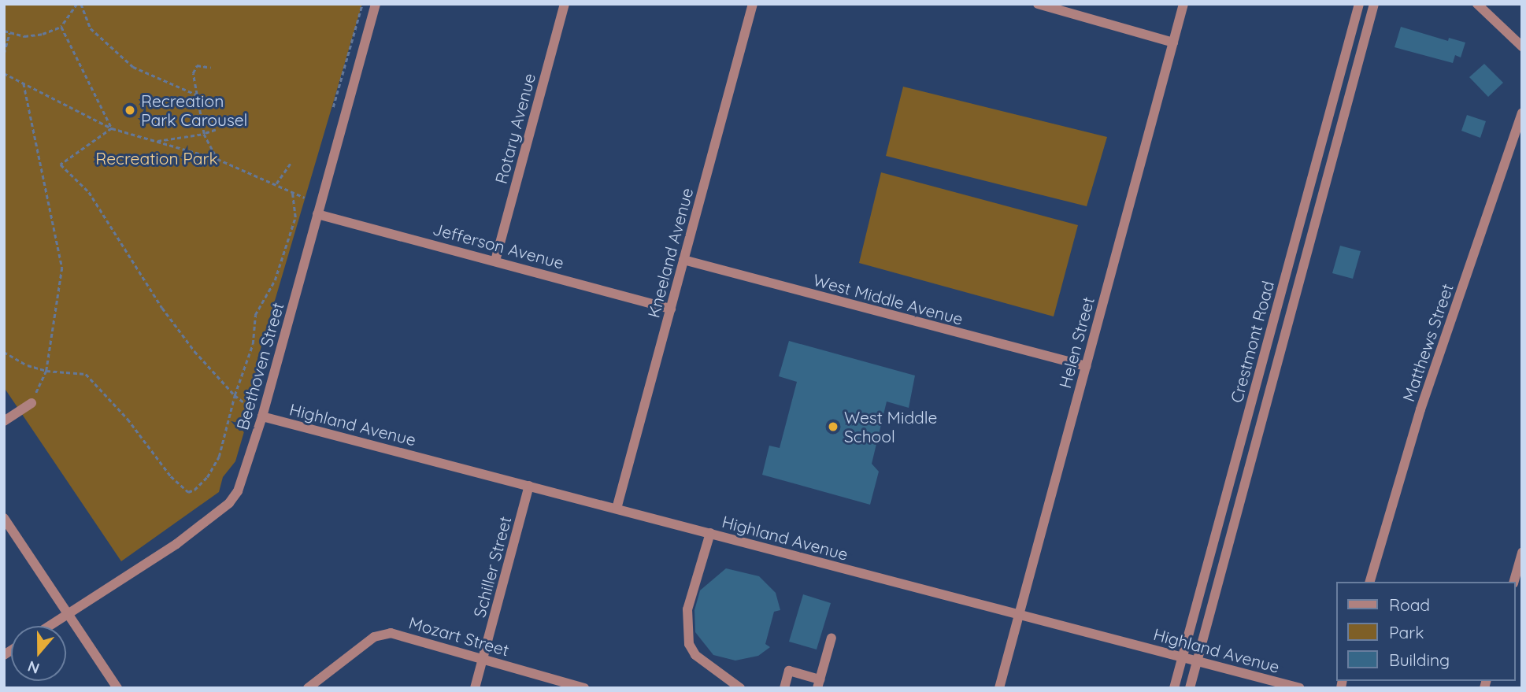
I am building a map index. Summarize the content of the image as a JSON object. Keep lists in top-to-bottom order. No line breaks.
{"streets":{"street":["Rotary Avenue","Jefferson Avenue","Kneeland Avenue","West Middle Avenue","Crestmont Road","Helen Street","Matthews Street","Beethoven Street","Highland Avenue","Schiller Street","Mozart Street"]},"crossings":[["Rotary Avenue","Jefferson Avenue"],["Jefferson Avenue","Kneeland Avenue"],["Jefferson Avenue","Beethoven Street"],["Kneeland Avenue","West Middle Avenue"],["Kneeland Avenue","Highland Avenue"],["West Middle Avenue","Helen Street"],["Crestmont Road","Highland Avenue"],["Helen Street","Highland Avenue"],["Beethoven Street","Highland Avenue"],["Highland Avenue","Schiller Street"],["Schiller Street","Mozart Street"]],"parks":["Recreation Park"],"places":["Recreation Park Carousel","West Middle School"],"legend":["Road","Park","Building"],"north":"bottom"}
